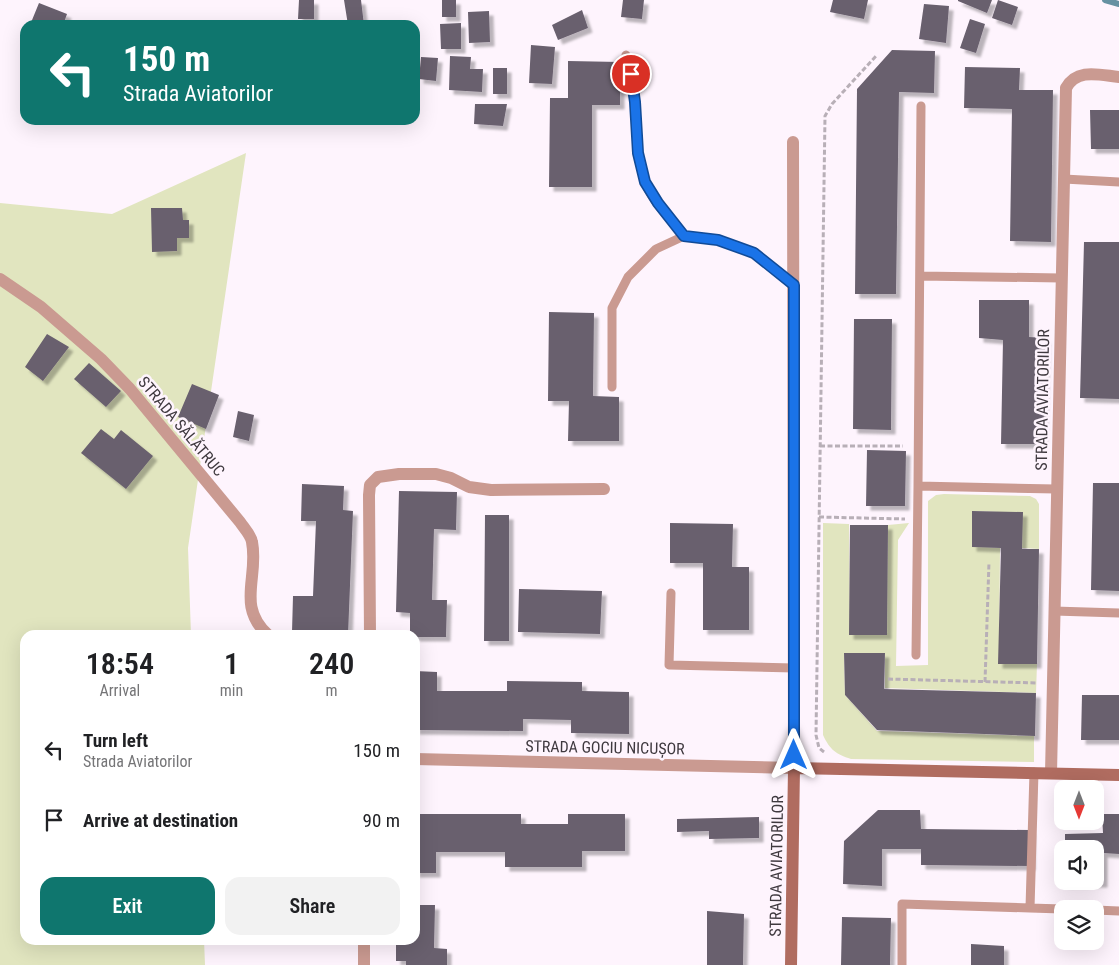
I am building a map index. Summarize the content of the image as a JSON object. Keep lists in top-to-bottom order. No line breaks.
{"streets":{"street":["STRADA AVIATORILOR","STRADA SĂLĂTRUC","STRADA GOCIU NICUȘOR"]},"crossings":[["STRADA AVIATORILOR","STRADA GOCIU NICUȘOR"]],"north":"bottom","page":{"turn":["150 m","Strada Aviatorilor"],"eta":["18:54","Arrival","1","min","240","m"],"list":[{"name":"Turn left","note":"Strada Aviatorilor","value":"150 m"},{"name":"Arrive at destination","value":"90 m"}],"buttons":["Exit","Share"]}}
